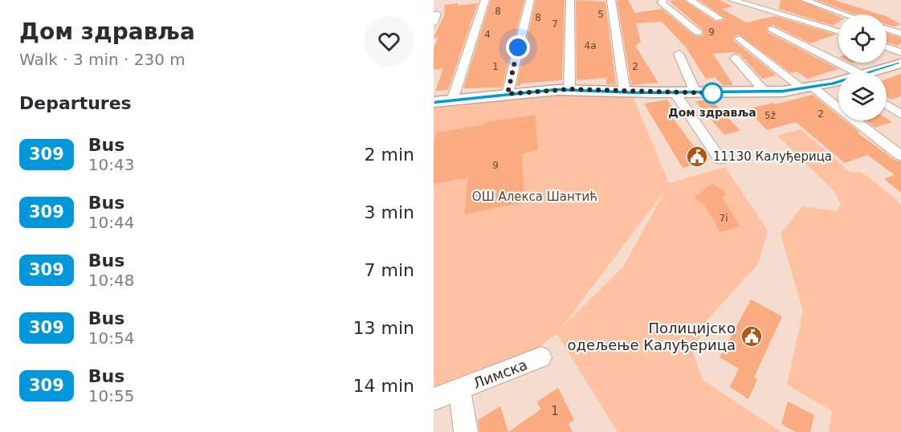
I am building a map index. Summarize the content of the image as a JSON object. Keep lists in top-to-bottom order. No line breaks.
{"streets":{"street":["Лимска"]},"parks":["ОШ Алекса Шантић"],"places":{"other":["Дом здравља"],"public building":["11130 Калуђерица","Полицијско одељење Калуђерица"]},"lines":["bus line 309"],"house_numbers":["8","5","8","7","9","4","4a","1","2","2","5ž","9","7i","1"],"page":{"heading":[["Дом здравља","Walk · 3 min · 230 m"],"Departures"],"list":[{"mark":"309","name":"Bus","note":"10:43","value":"2 min"},{"mark":"309","name":"Bus","note":"10:44","value":"3 min"},{"mark":"309","name":"Bus","note":"10:48","value":"7 min"},{"mark":"309","name":"Bus","note":"10:54","value":"13 min"},{"mark":"309","name":"Bus","note":"10:55","value":"14 min"}]}}
